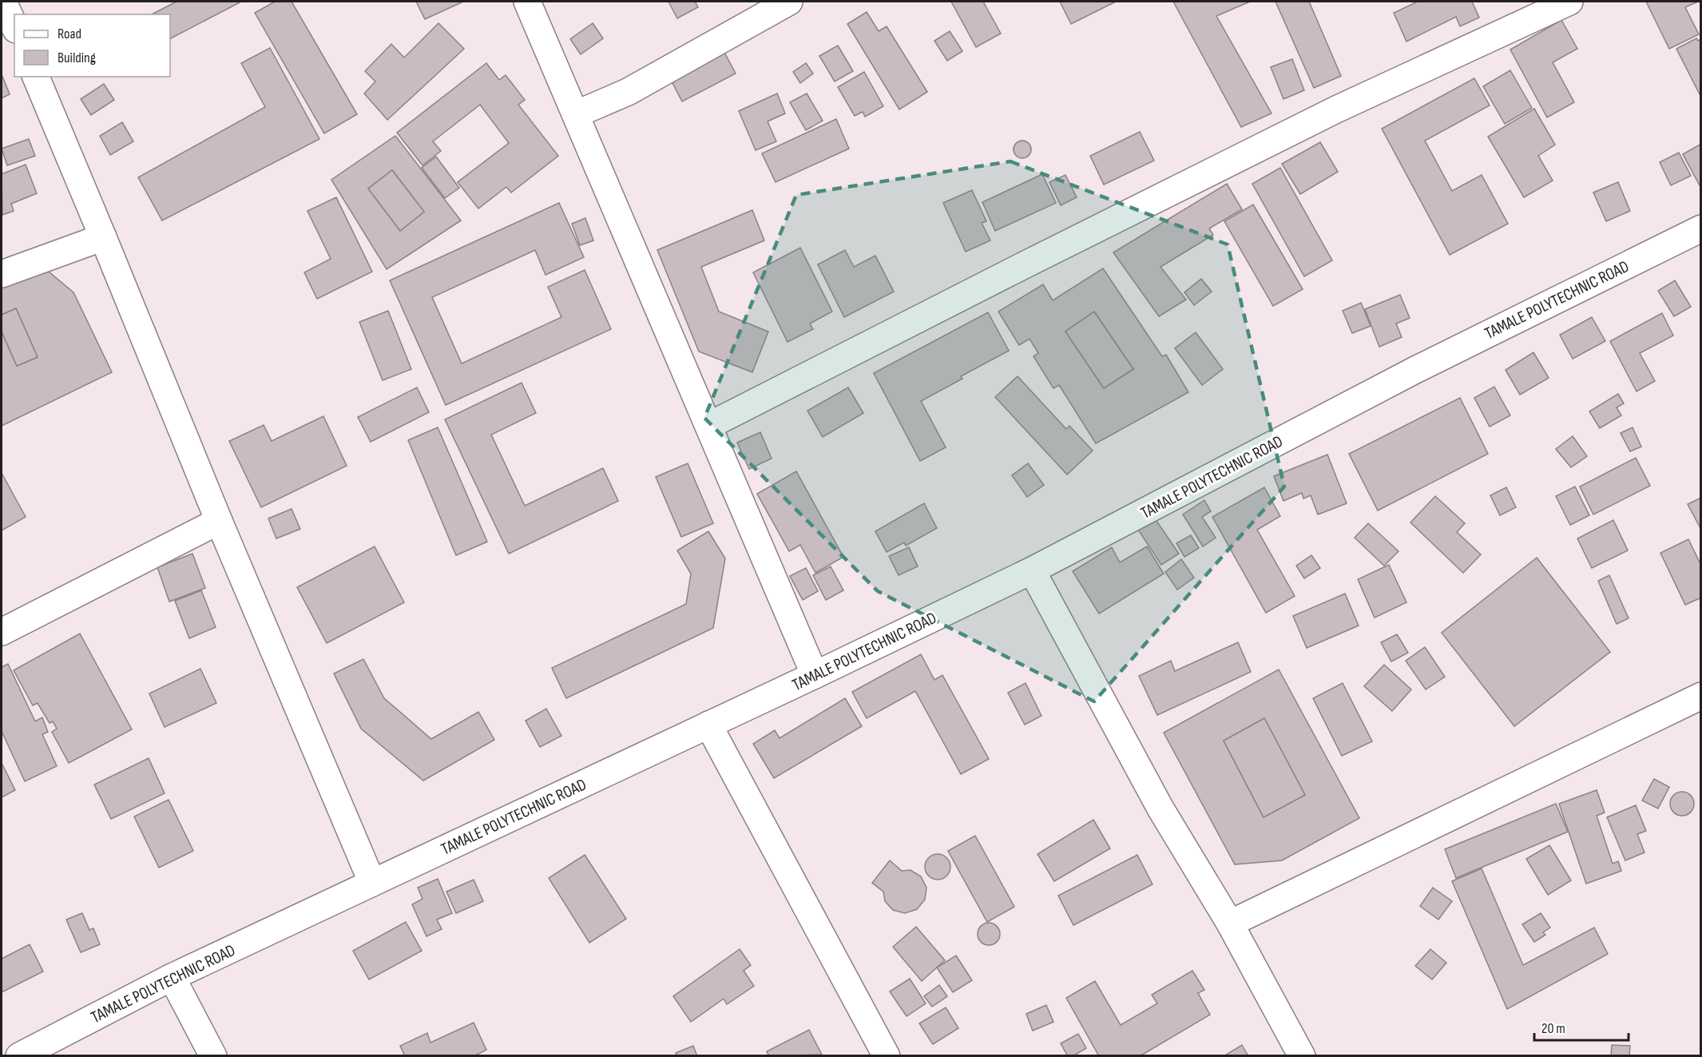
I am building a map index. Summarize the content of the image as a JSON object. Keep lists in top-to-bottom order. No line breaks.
{"streets":{"street":["TAMALE POLYTECHNIC ROAD"]},"legend":["Road","Building"],"scale_bar":"20 m"}
